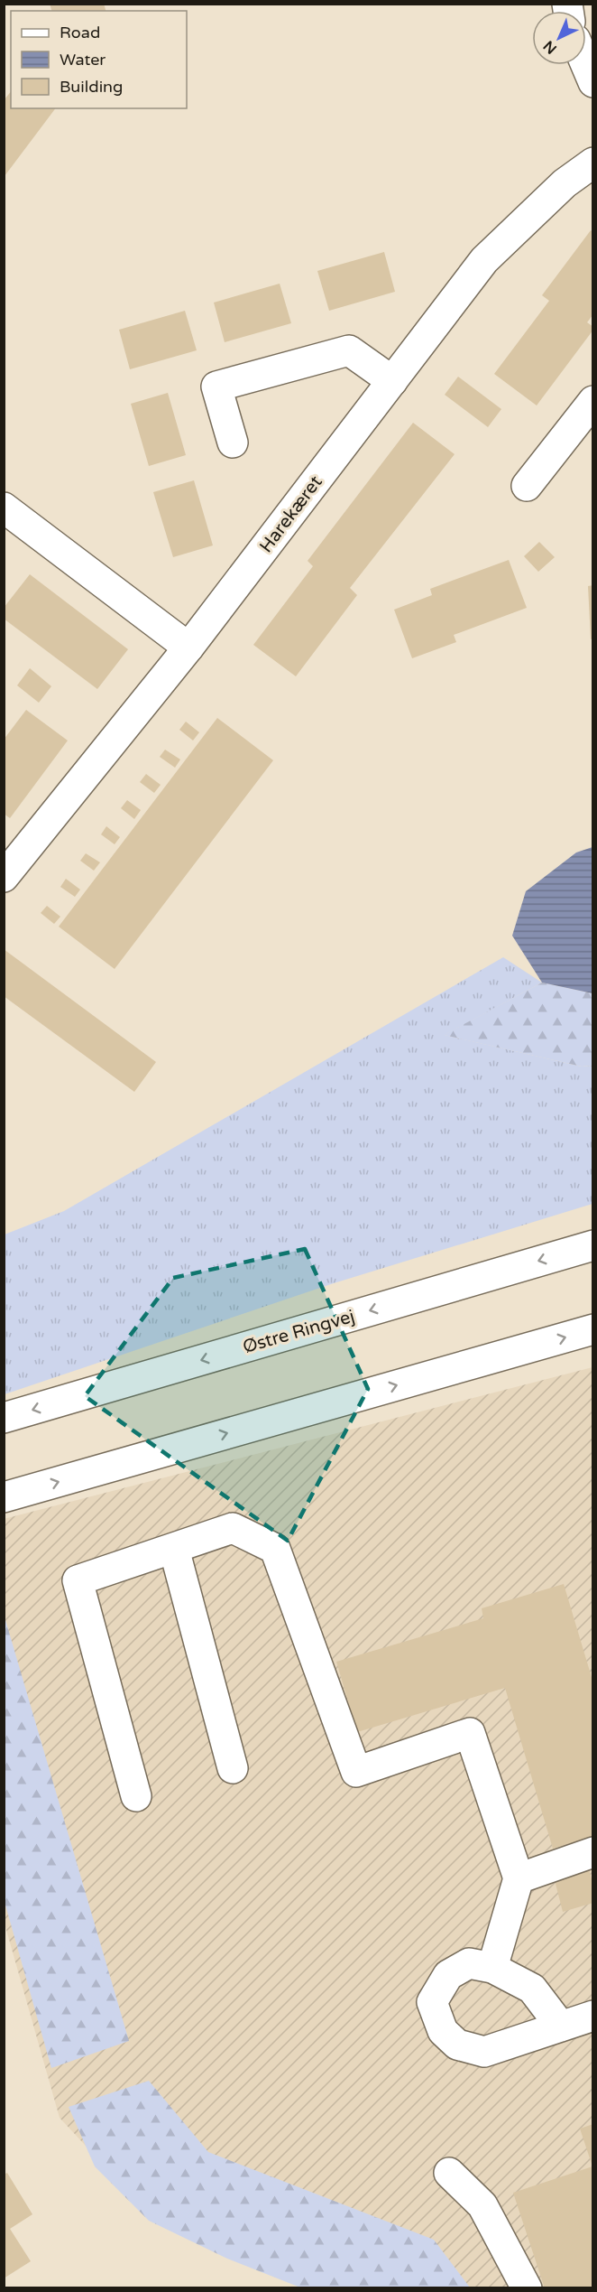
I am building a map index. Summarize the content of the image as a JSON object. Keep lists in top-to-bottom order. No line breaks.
{"streets":{"street":["Harekæret","Østre Ringvej"]},"legend":["Road","Water","Building"],"north":"bottom left"}
